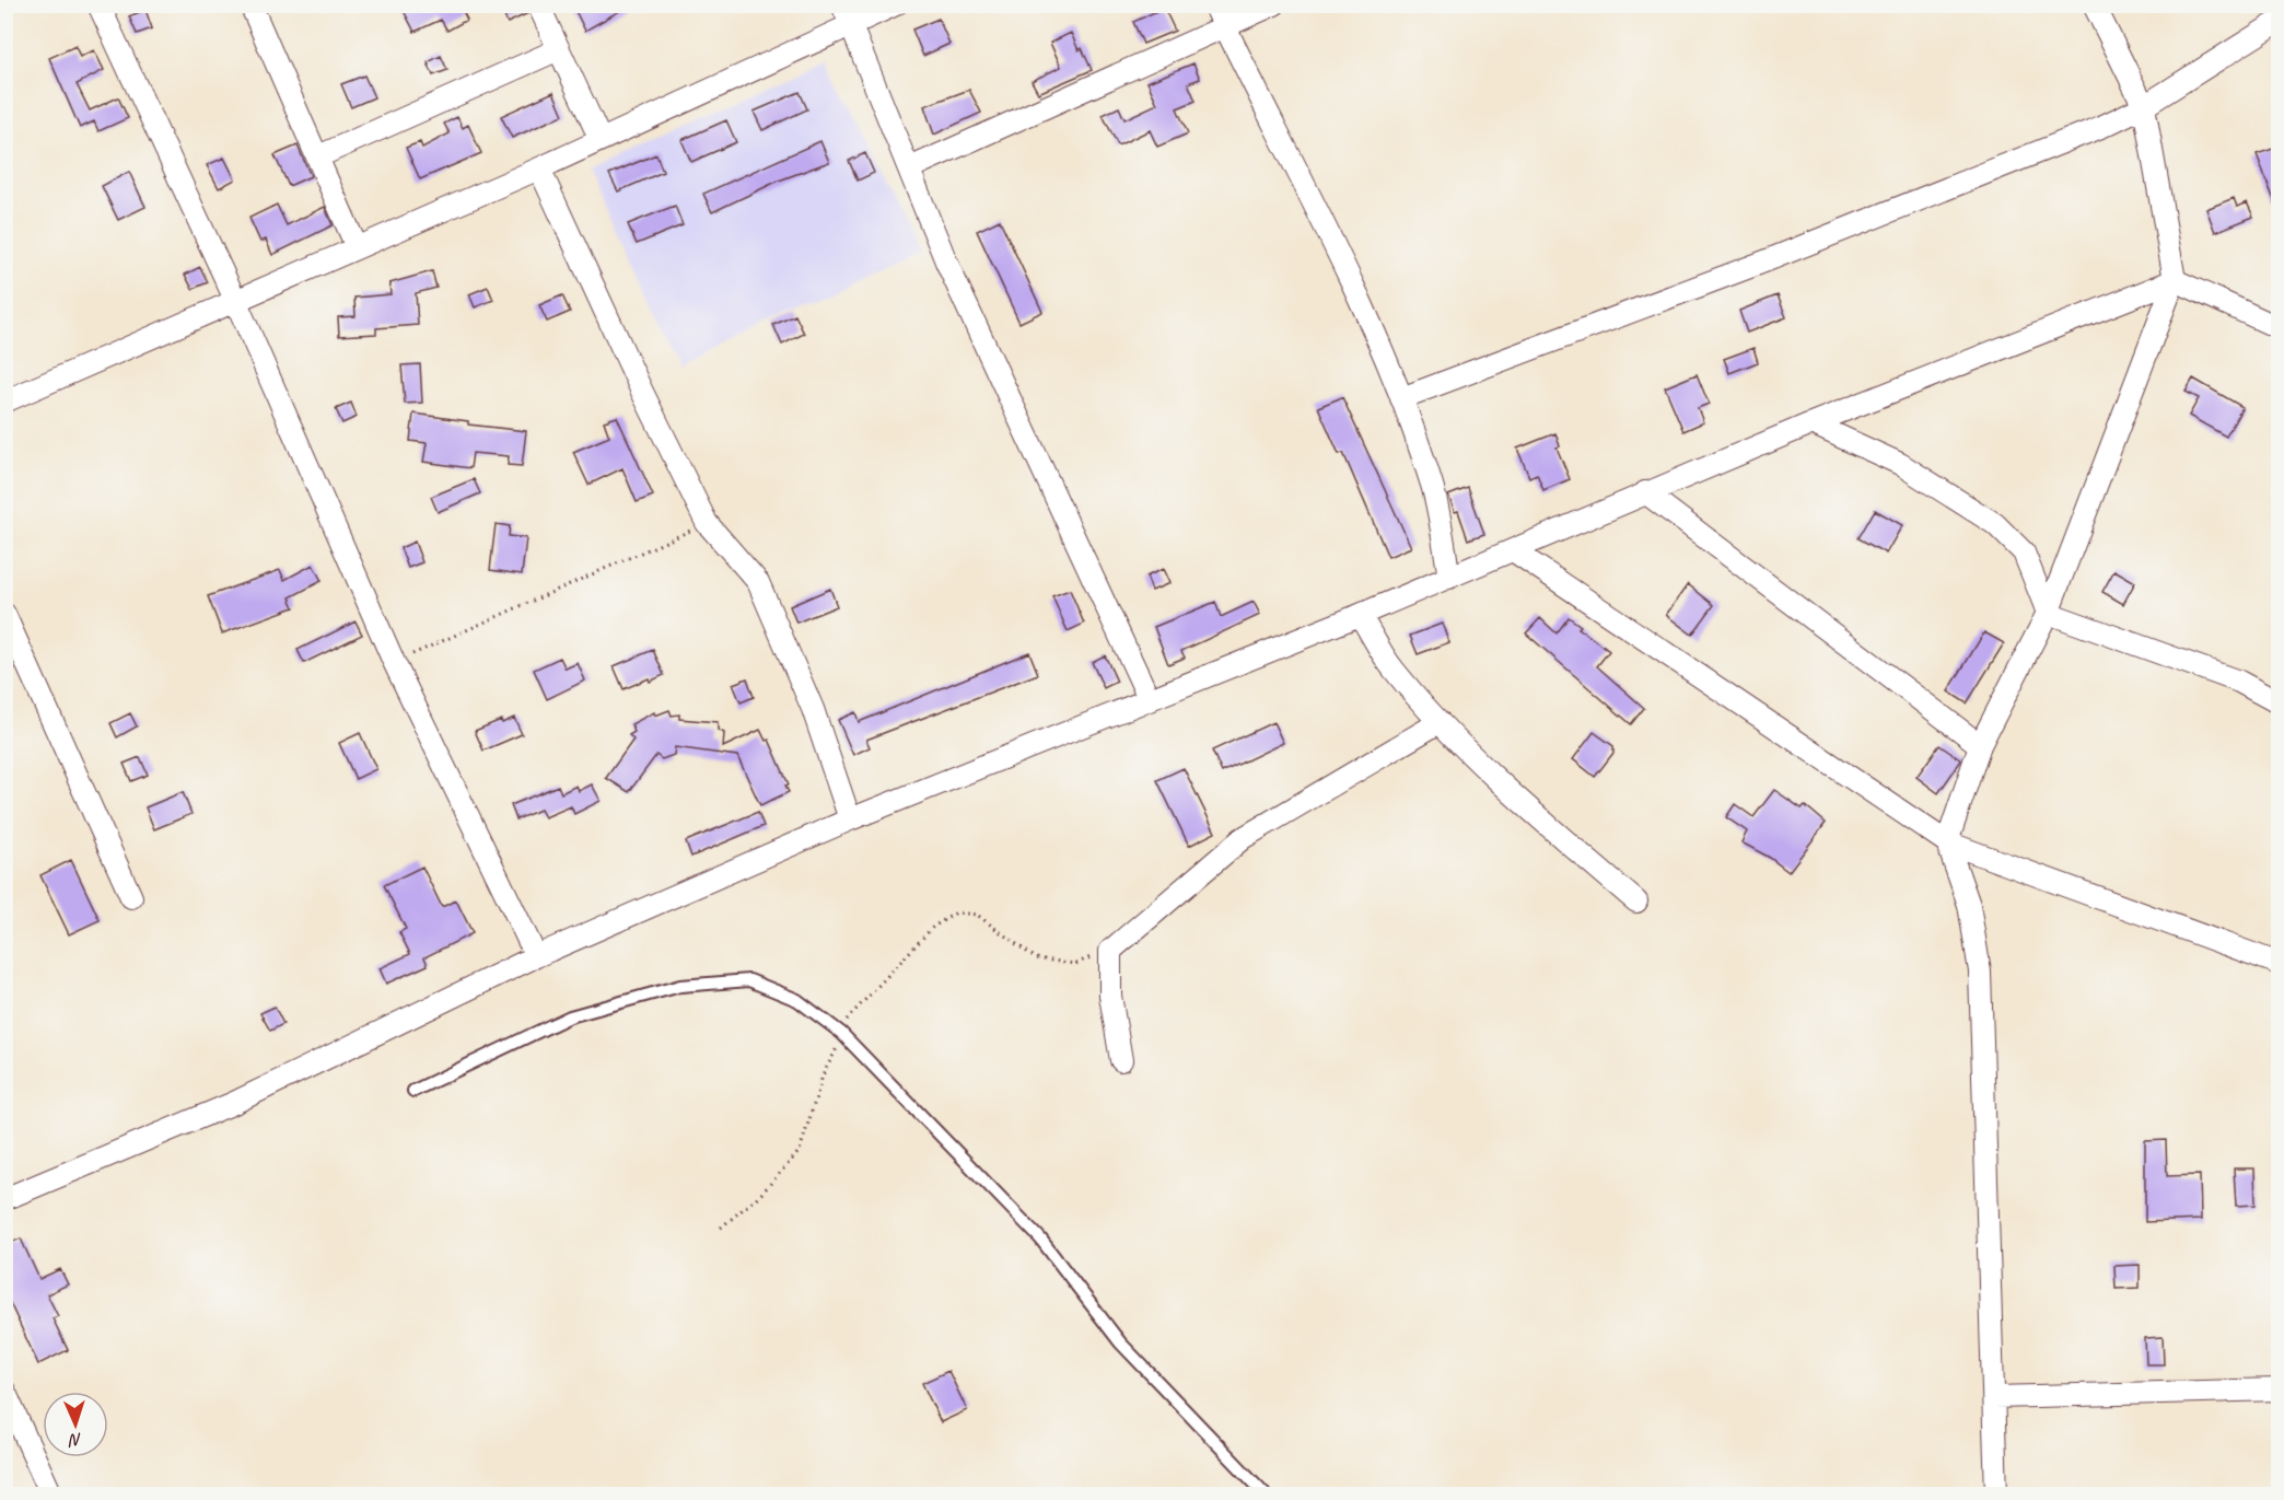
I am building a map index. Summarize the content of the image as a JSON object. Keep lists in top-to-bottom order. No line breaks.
{"north":"bottom"}
